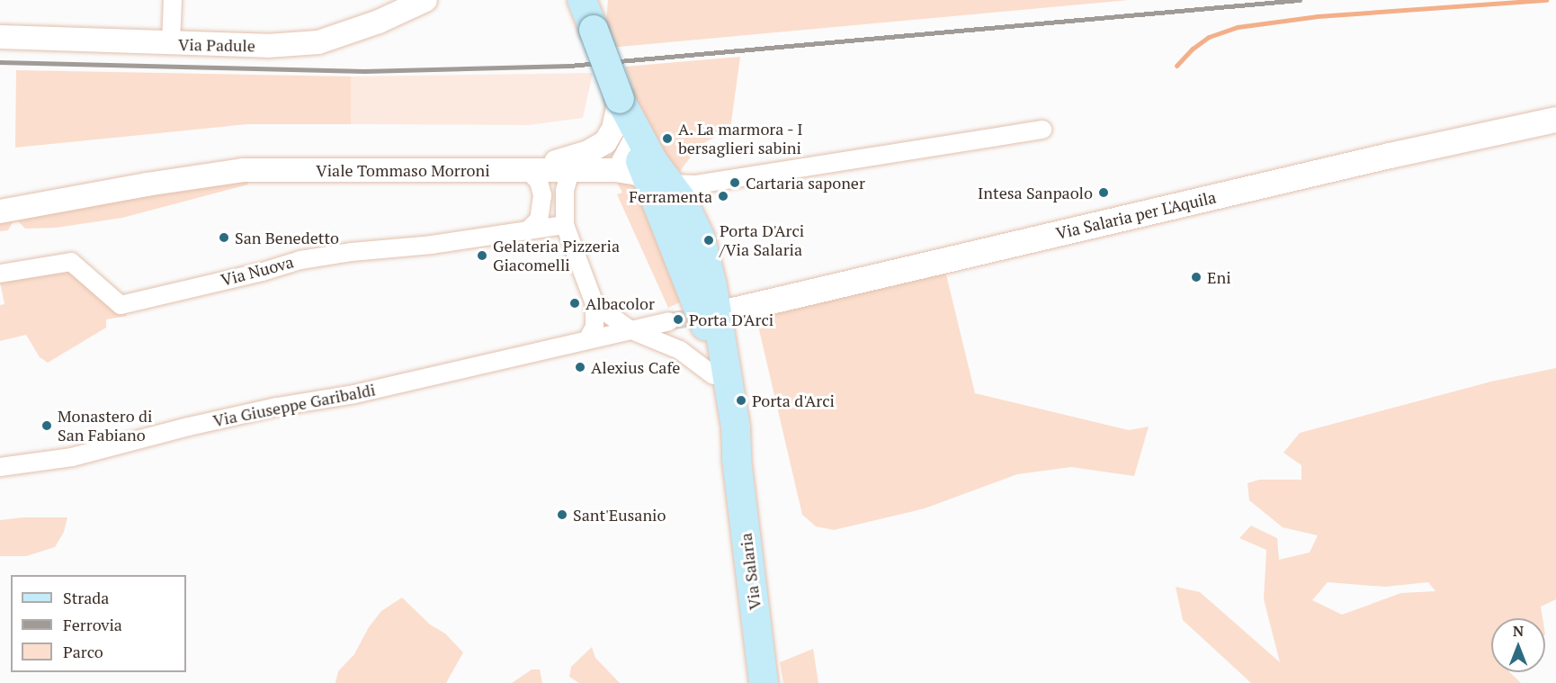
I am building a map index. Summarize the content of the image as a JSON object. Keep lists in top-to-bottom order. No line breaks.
{"streets":{"main road":["Via Salaria per L'Aquila","Via Salaria"],"street":["Via Padule","Viale Tommaso Morroni","Via Nuova","Via Giuseppe Garibaldi"]},"crossings":[["Via Salaria per L'Aquila","Via Salaria"]],"places":["A. La marmora - I bersaglieri sabini","Cartaria saponer","Intesa Sanpaolo","Ferramenta","San Benedetto","Porta D'Arci /Via Salaria","Gelateria Pizzeria Giacomelli","Eni","Albacolor","Porta D'Arci","Alexius Cafe","Porta d'Arci","Monastero di San Fabiano","Sant'Eusanio"],"legend":["Strada","Ferrovia","Parco"],"north":"top"}
